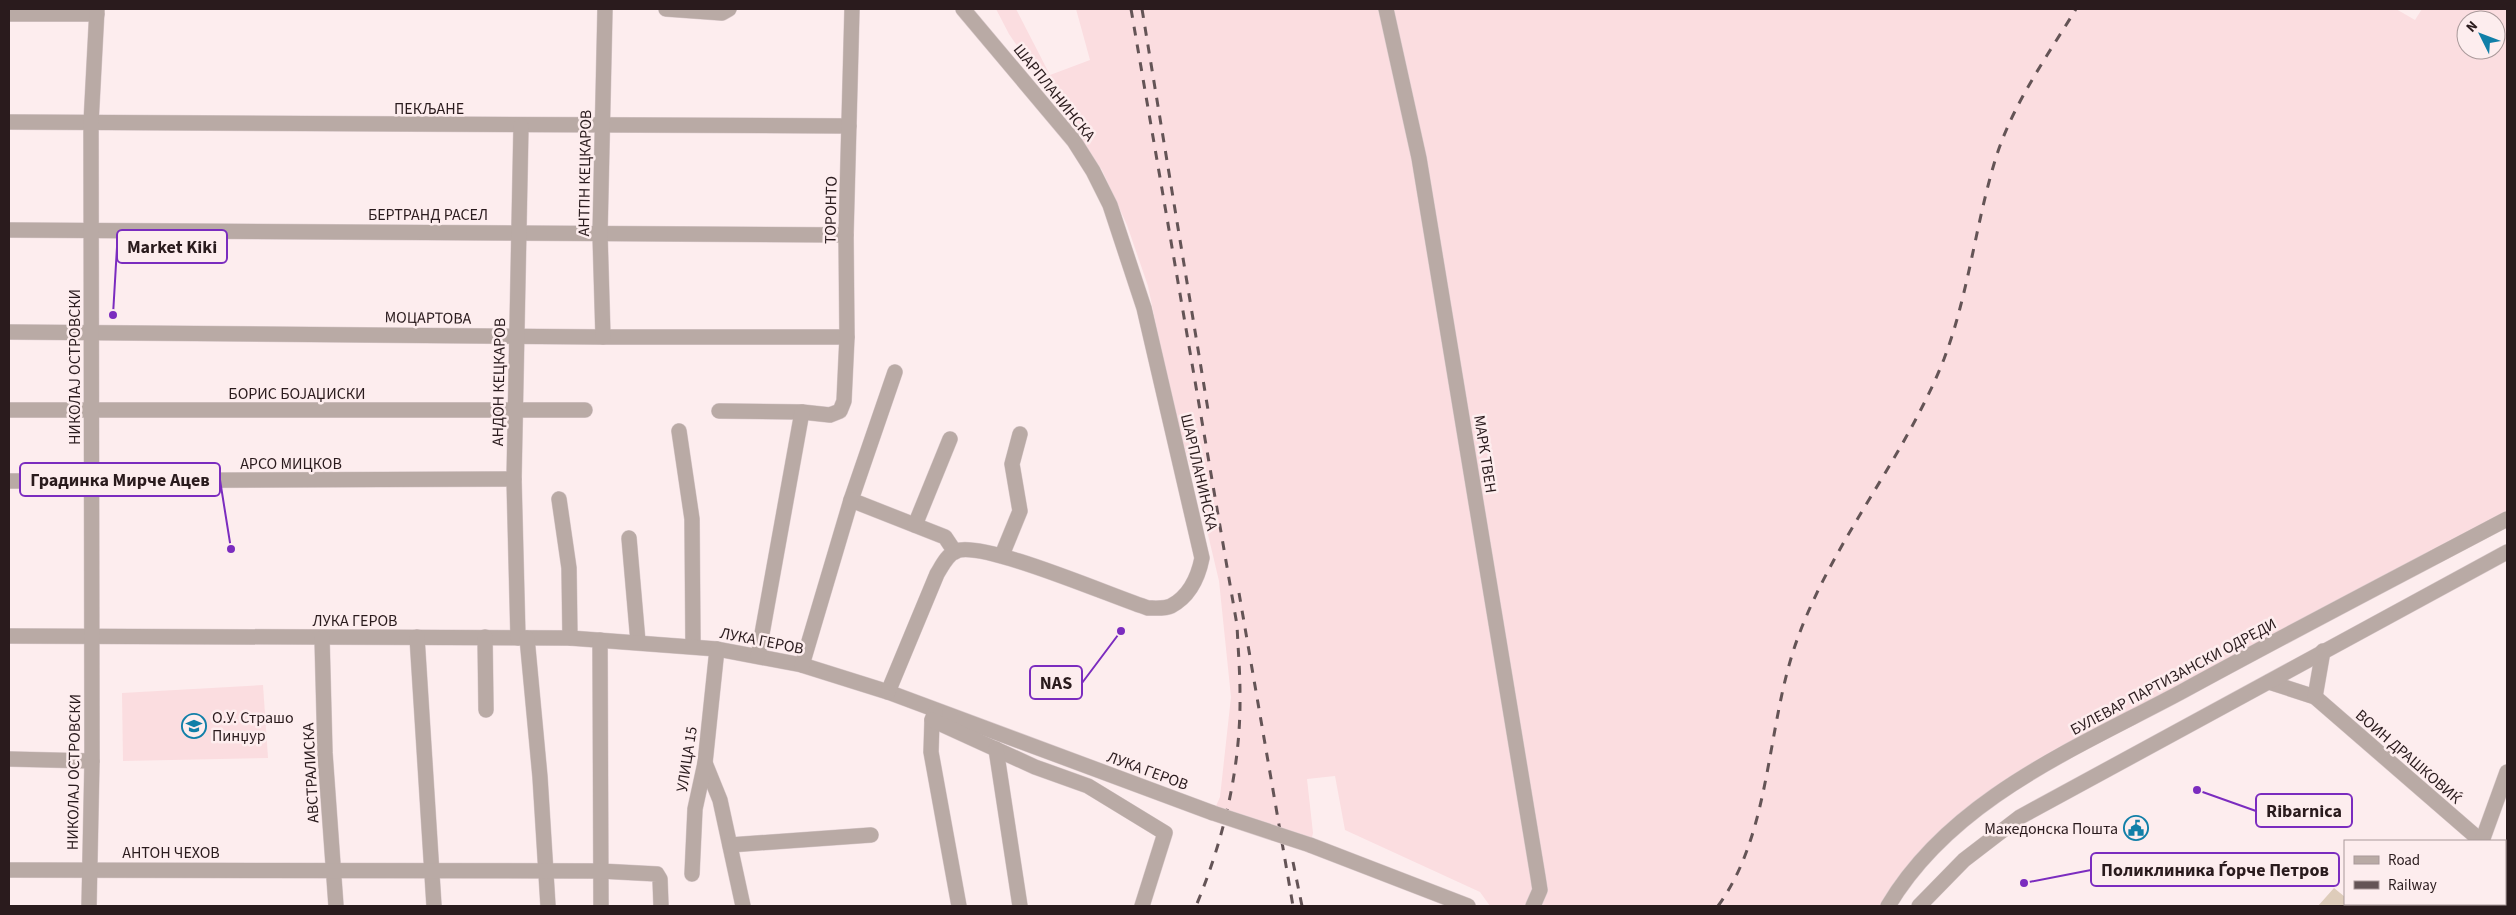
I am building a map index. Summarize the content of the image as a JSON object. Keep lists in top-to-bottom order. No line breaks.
{"streets":{"street":["ШАРПЛАНИНСКА","ПЕКЉАНЕ","АНТПН КЕЦКАРОВ","ТОРОНТО","БЕРТРАНД РАСЕЛ","МОЦАРТОВА","НИКОЛАЈ ОСТРОВСКИ","АНДОН КЕЦКАРОВ","БОРИС БОЈАЏИСКИ","МАРК ТВЕН","АРСО МИЦКОВ","ЛУКА ГЕРОВ","БУЛЕВАР ПАРТИЗАНСКИ ОДРЕДИ","ВОИН ДРАШКОВИЌ","УЛИЦА 15","АВСТРАЛИСКА","АНТОН ЧЕХОВ"]},"crossings":[["ПЕКЉАНЕ","АНТПН КЕЦКАРОВ"],["ПЕКЉАНЕ","ТОРОНТО"],["ПЕКЉАНЕ","НИКОЛАЈ ОСТРОВСКИ"],["ПЕКЉАНЕ","АНДОН КЕЦКАРОВ"],["АНТПН КЕЦКАРОВ","БЕРТРАНД РАСЕЛ"],["АНТПН КЕЦКАРОВ","МОЦАРТОВА"],["ТОРОНТО","БЕРТРАНД РАСЕЛ"],["ТОРОНТО","МОЦАРТОВА"],["БЕРТРАНД РАСЕЛ","НИКОЛАЈ ОСТРОВСКИ"],["БЕРТРАНД РАСЕЛ","АНДОН КЕЦКАРОВ"],["МОЦАРТОВА","НИКОЛАЈ ОСТРОВСКИ"],["МОЦАРТОВА","АНДОН КЕЦКАРОВ"],["НИКОЛАЈ ОСТРОВСКИ","БОРИС БОЈАЏИСКИ"],["НИКОЛАЈ ОСТРОВСКИ","АРСО МИЦКОВ"],["НИКОЛАЈ ОСТРОВСКИ","ЛУКА ГЕРОВ"],["НИКОЛАЈ ОСТРОВСКИ","АНТОН ЧЕХОВ"],["АНДОН КЕЦКАРОВ","БОРИС БОЈАЏИСКИ"],["АНДОН КЕЦКАРОВ","АРСО МИЦКОВ"],["АНДОН КЕЦКАРОВ","ЛУКА ГЕРОВ"],["АНДОН КЕЦКАРОВ","АНТОН ЧЕХОВ"],["ЛУКА ГЕРОВ","УЛИЦА 15"],["ЛУКА ГЕРОВ","АВСТРАЛИСКА"],["АВСТРАЛИСКА","АНТОН ЧЕХОВ"]],"places":{"other":["Market Kiki","Градинка Мирче Ацев","NAS","Ribarnica","Поликлиника Ѓорче Петров"],"school or university":["О.У. Страшо Пинџур"],"public building":["Македонска Пошта"]},"legend":["Road","Railway"],"north":"top left"}
